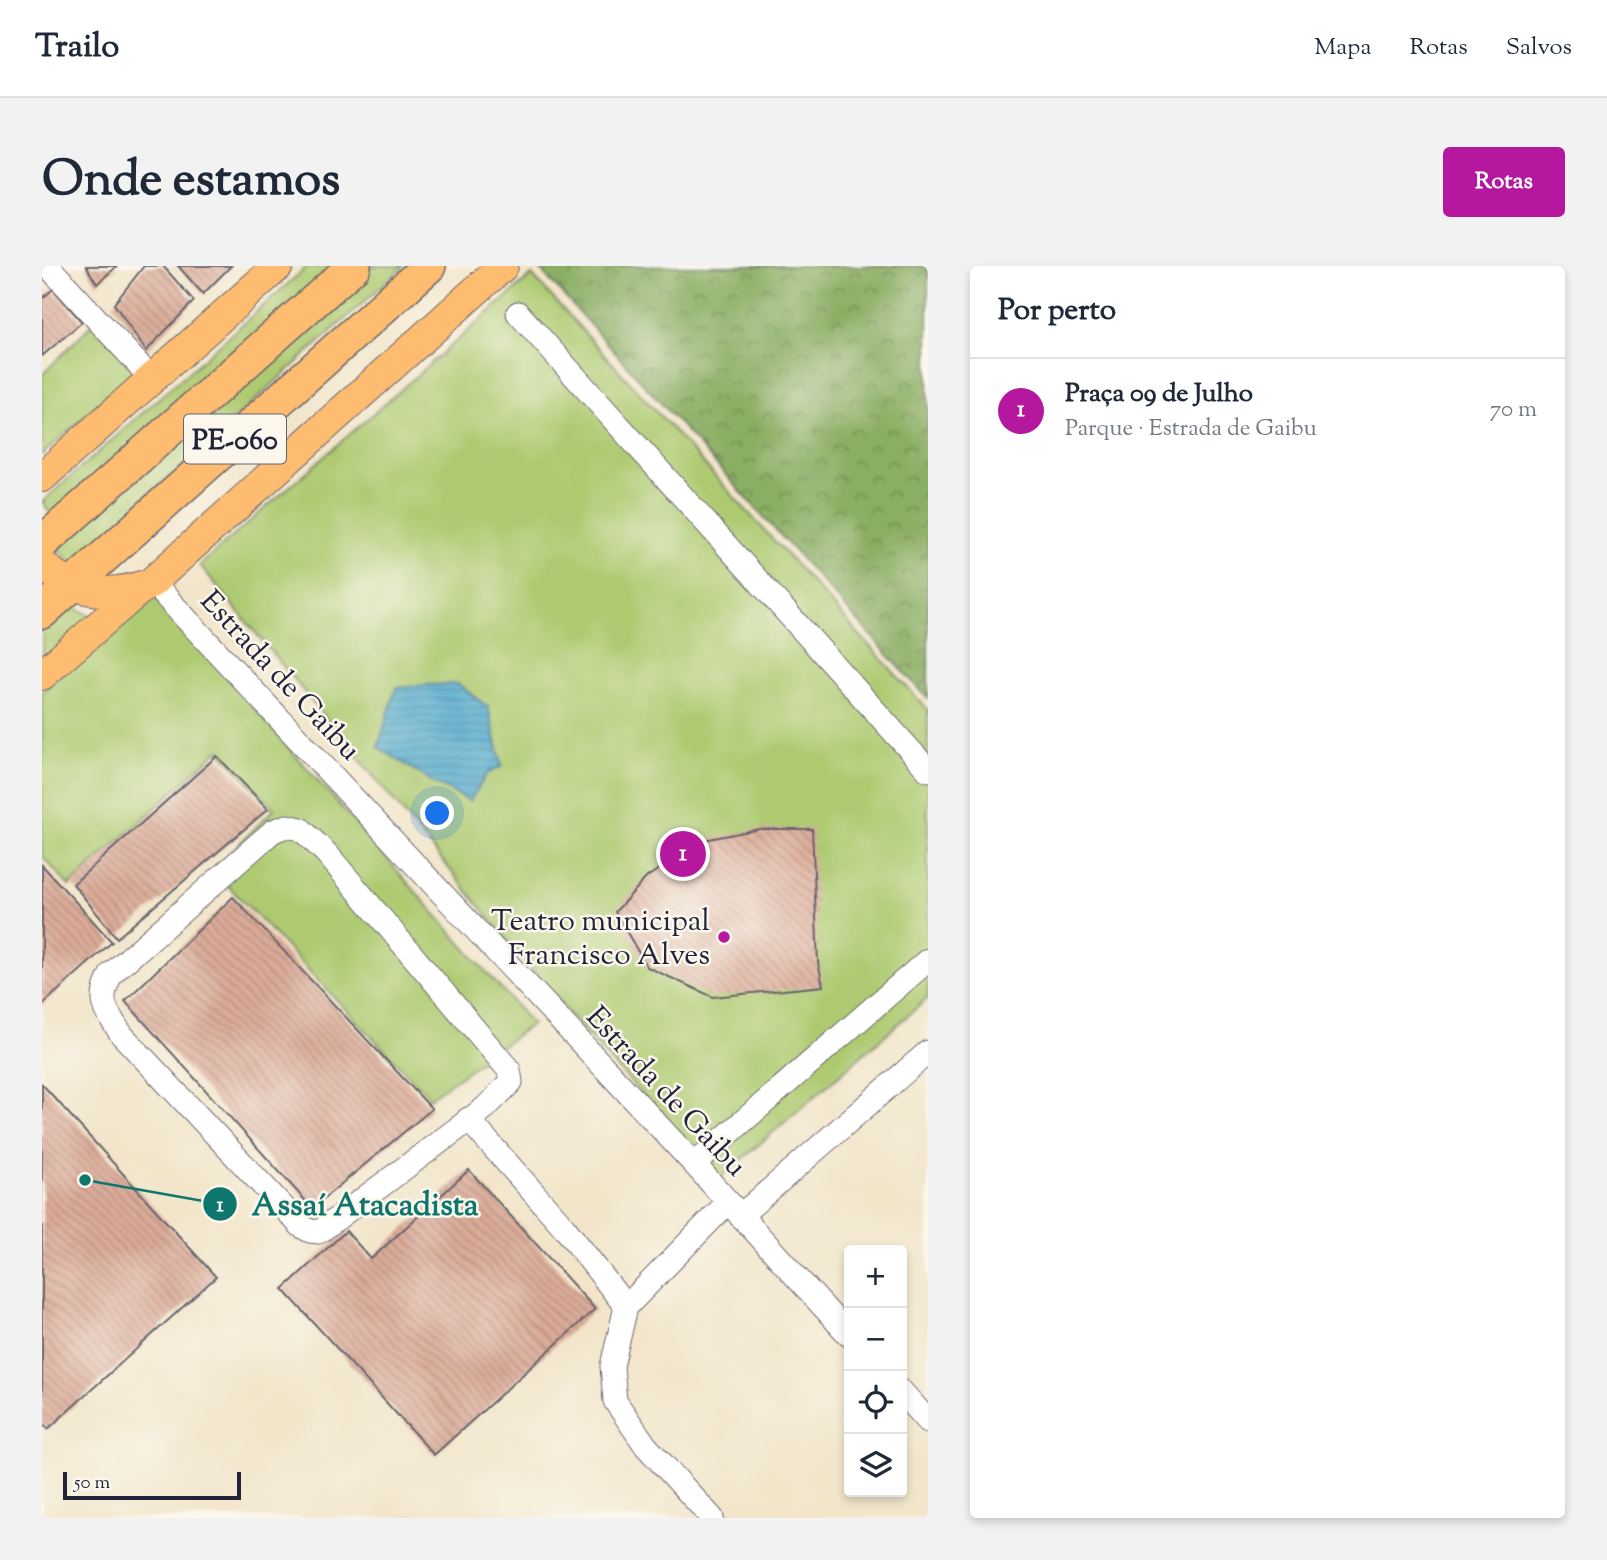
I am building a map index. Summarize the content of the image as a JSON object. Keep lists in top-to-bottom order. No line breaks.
{"streets":{"highway":["PE-060"],"street":["Estrada de Gaibu"]},"crossings":[["PE-060","Estrada de Gaibu"]],"places":["Teatro municipal Francisco Alves","Assaí Atacadista"],"scale_bar":"50 m","page":{"header":"Trailo","nav":["Mapa","Rotas","Salvos"],"title":"Onde estamos","buttons":"Rotas","heading":"Por perto","list":[{"mark":"1","name":"Praça 09 de Julho","note":"Parque · Estrada de Gaibu","value":"70 m"}],"pins":"1","map_buttons":["+","−"],"scale":"50 m"}}
